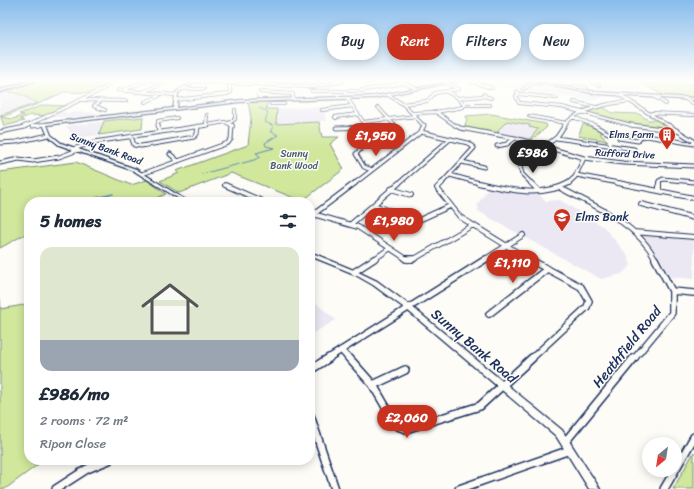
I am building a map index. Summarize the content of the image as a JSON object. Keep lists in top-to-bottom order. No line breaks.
{"streets":{"street":["Sunny Bank Road","Rufford Drive","Heathfield Road"]},"crossings":[["Sunny Bank Road","Heathfield Road"]],"parks":["Sunny Bank Wood"],"places":{"building":["Elms Farm"],"school or university":["Elms Bank"]},"north":"bottom left","page":{"chip":["Buy","Rent","Filters","New"],"price":["£1,950","£986","£1,980","£1,110","£2,060"],"heading":"5 homes","list":[{"name":"£986/mo","note":"2 rooms · 72 m² · Ripon Close"}]}}
